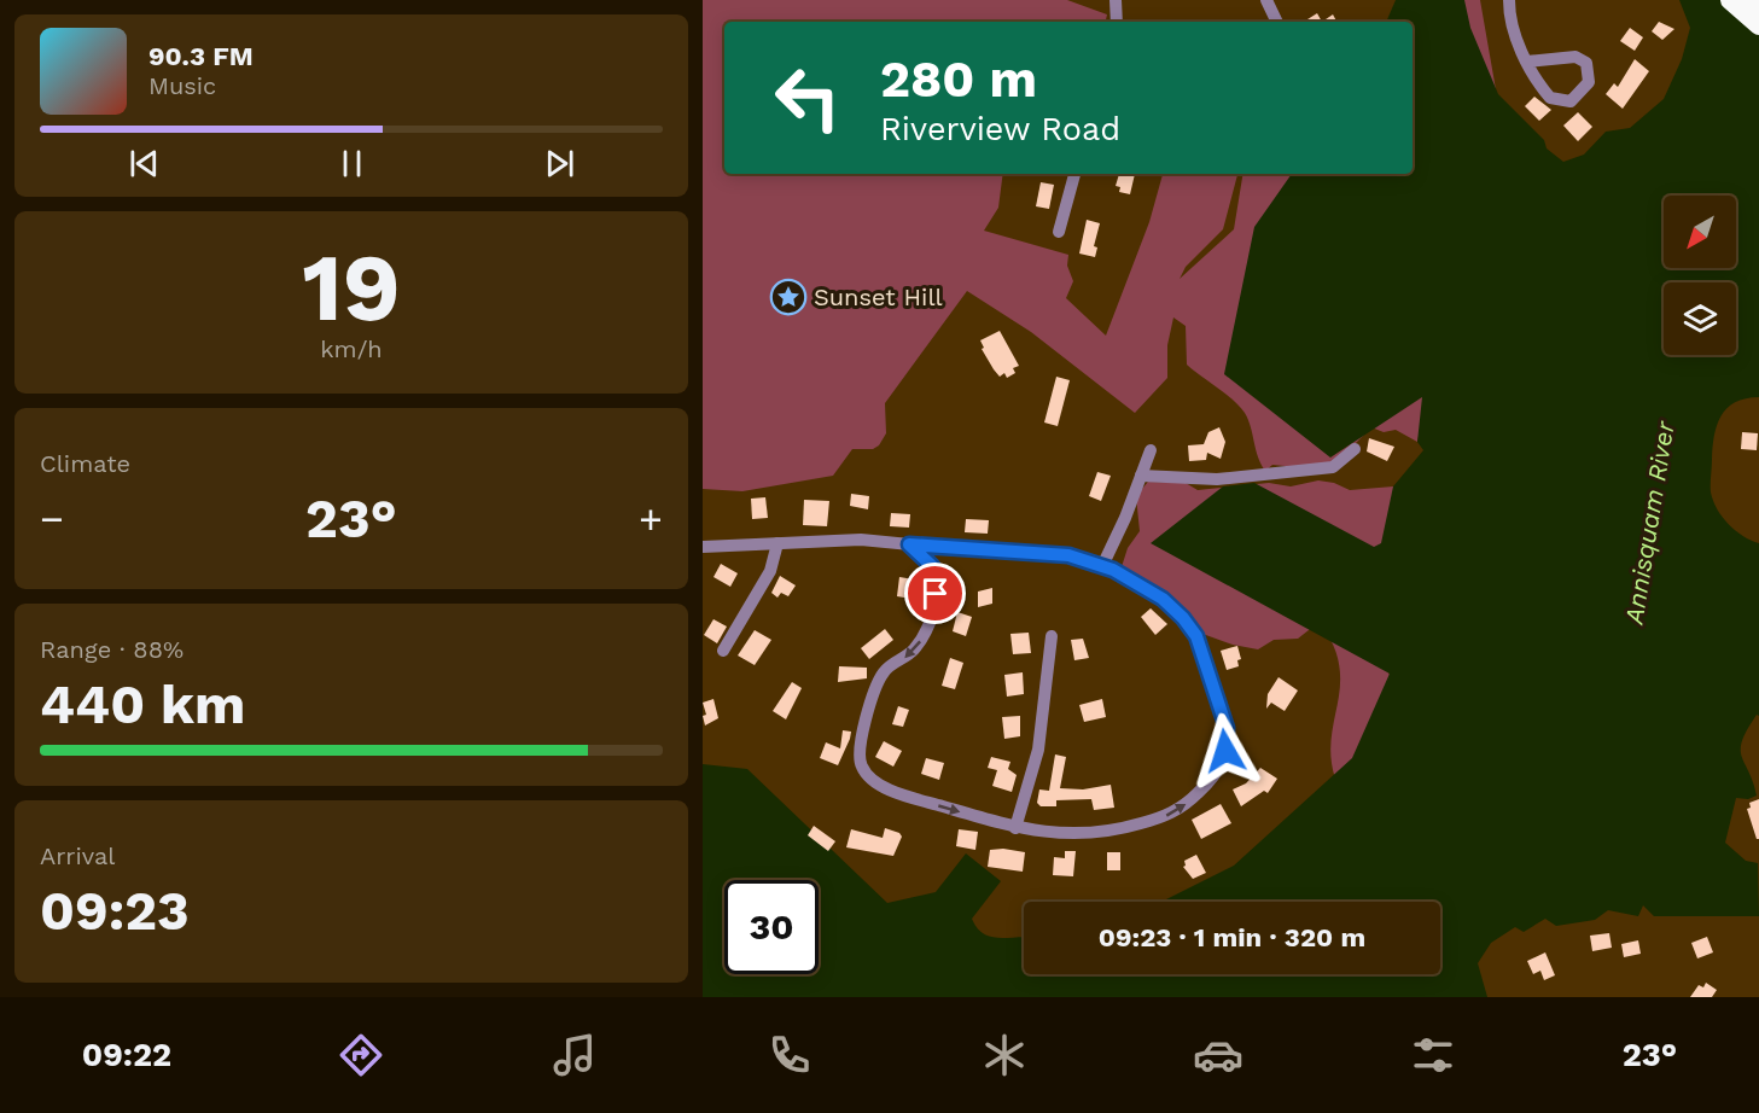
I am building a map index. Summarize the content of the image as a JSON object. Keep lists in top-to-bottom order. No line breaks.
{"water":["Annisquam River"],"places":{"place":["Sunset Hill"]},"north":"bottom left","page":{"turn":["280 m","Riverview Road"],"song":["90.3 FM","Music"],"tile":[["19","km/h"],"Climate",["Range · 88%","440 km"],["Arrival","09:23"]],"heat":["−","23°","+"],"limit":"30","trip":"09:23 · 1 min · 320 m","tabs":["09:22","23°"]}}
